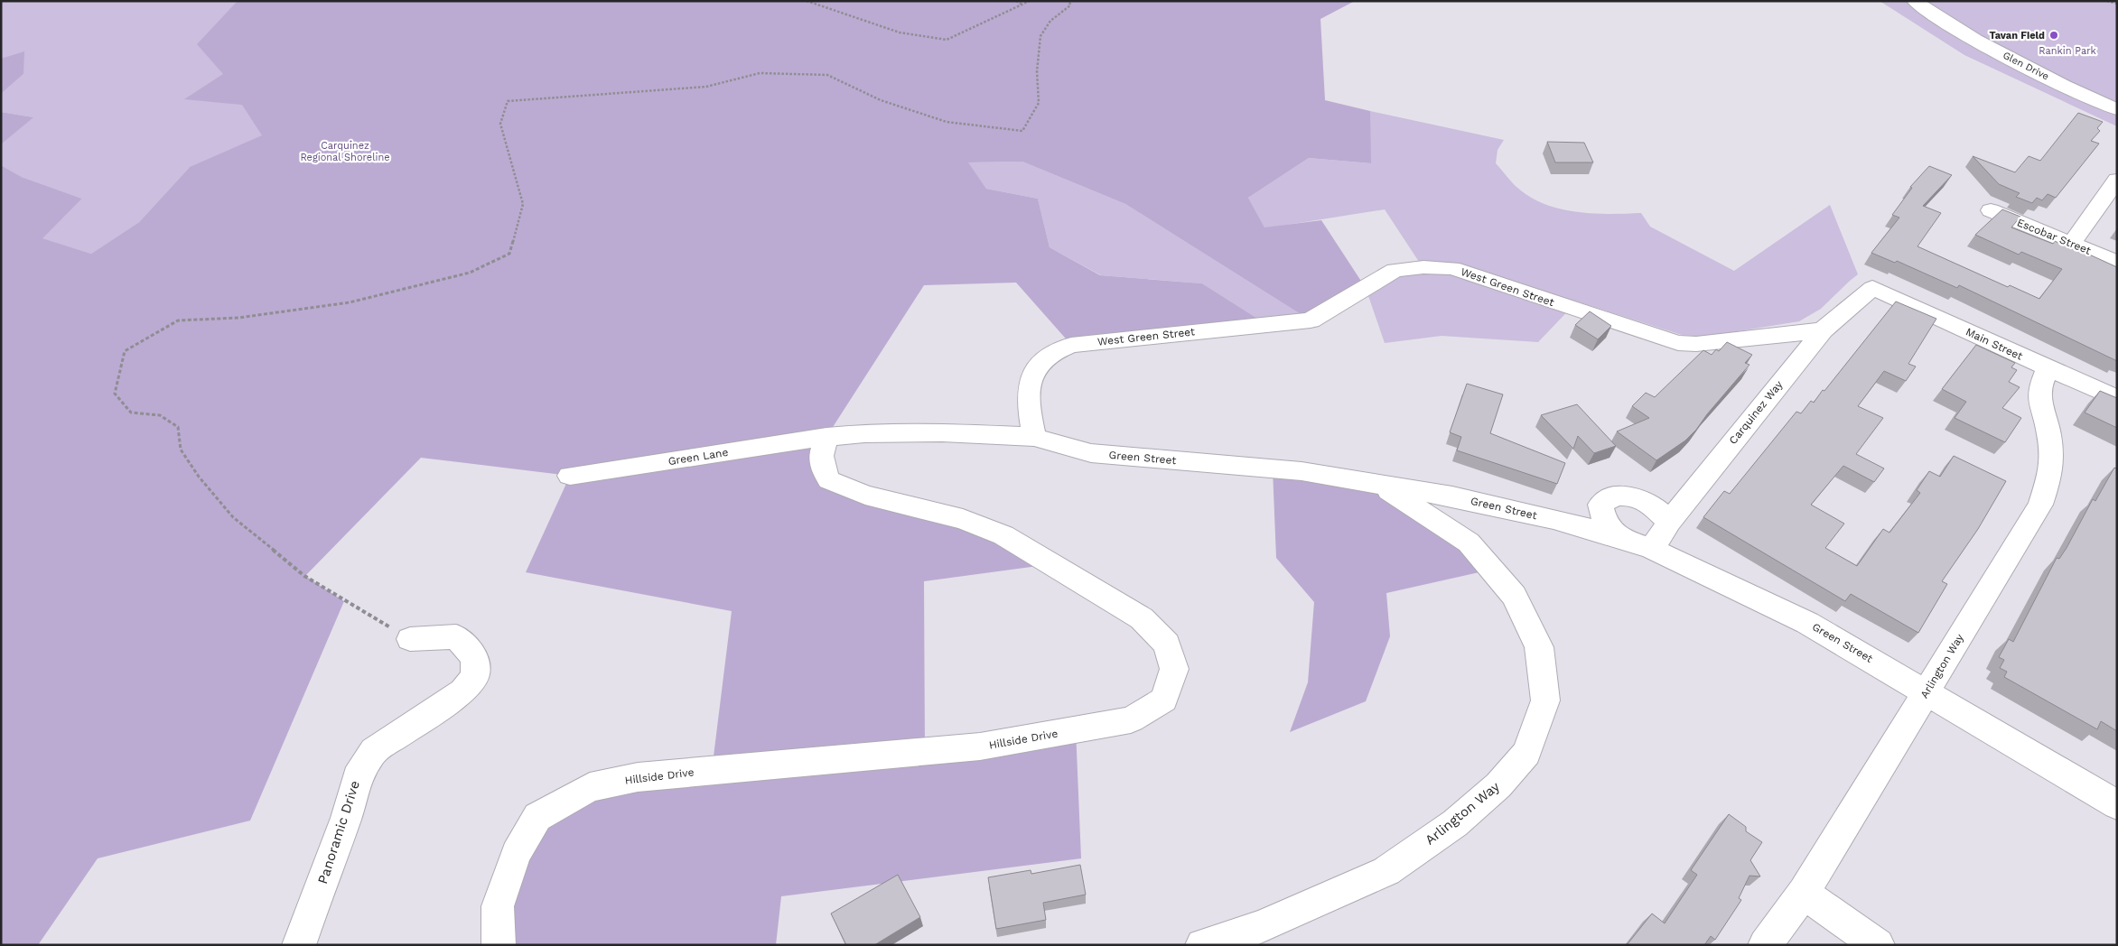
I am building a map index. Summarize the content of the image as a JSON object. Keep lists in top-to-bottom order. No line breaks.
{"streets":{"street":["Glen Drive","Escobar Street","West Green Street","Main Street","Carquinez Way","Green Lane","Green Street","Arlington Way","Hillside Drive","Panoramic Drive"]},"crossings":[["West Green Street","Carquinez Way"],["West Green Street","Green Street"],["Main Street","Carquinez Way"],["Main Street","Arlington Way"],["Carquinez Way","Green Street"],["Green Lane","Green Street"],["Green Lane","Hillside Drive"],["Green Street","Arlington Way"],["Green Street","Hillside Drive"]],"parks":["Rankin Park","Carquinez Regional Shoreline"],"places":["Tavan Field"]}
